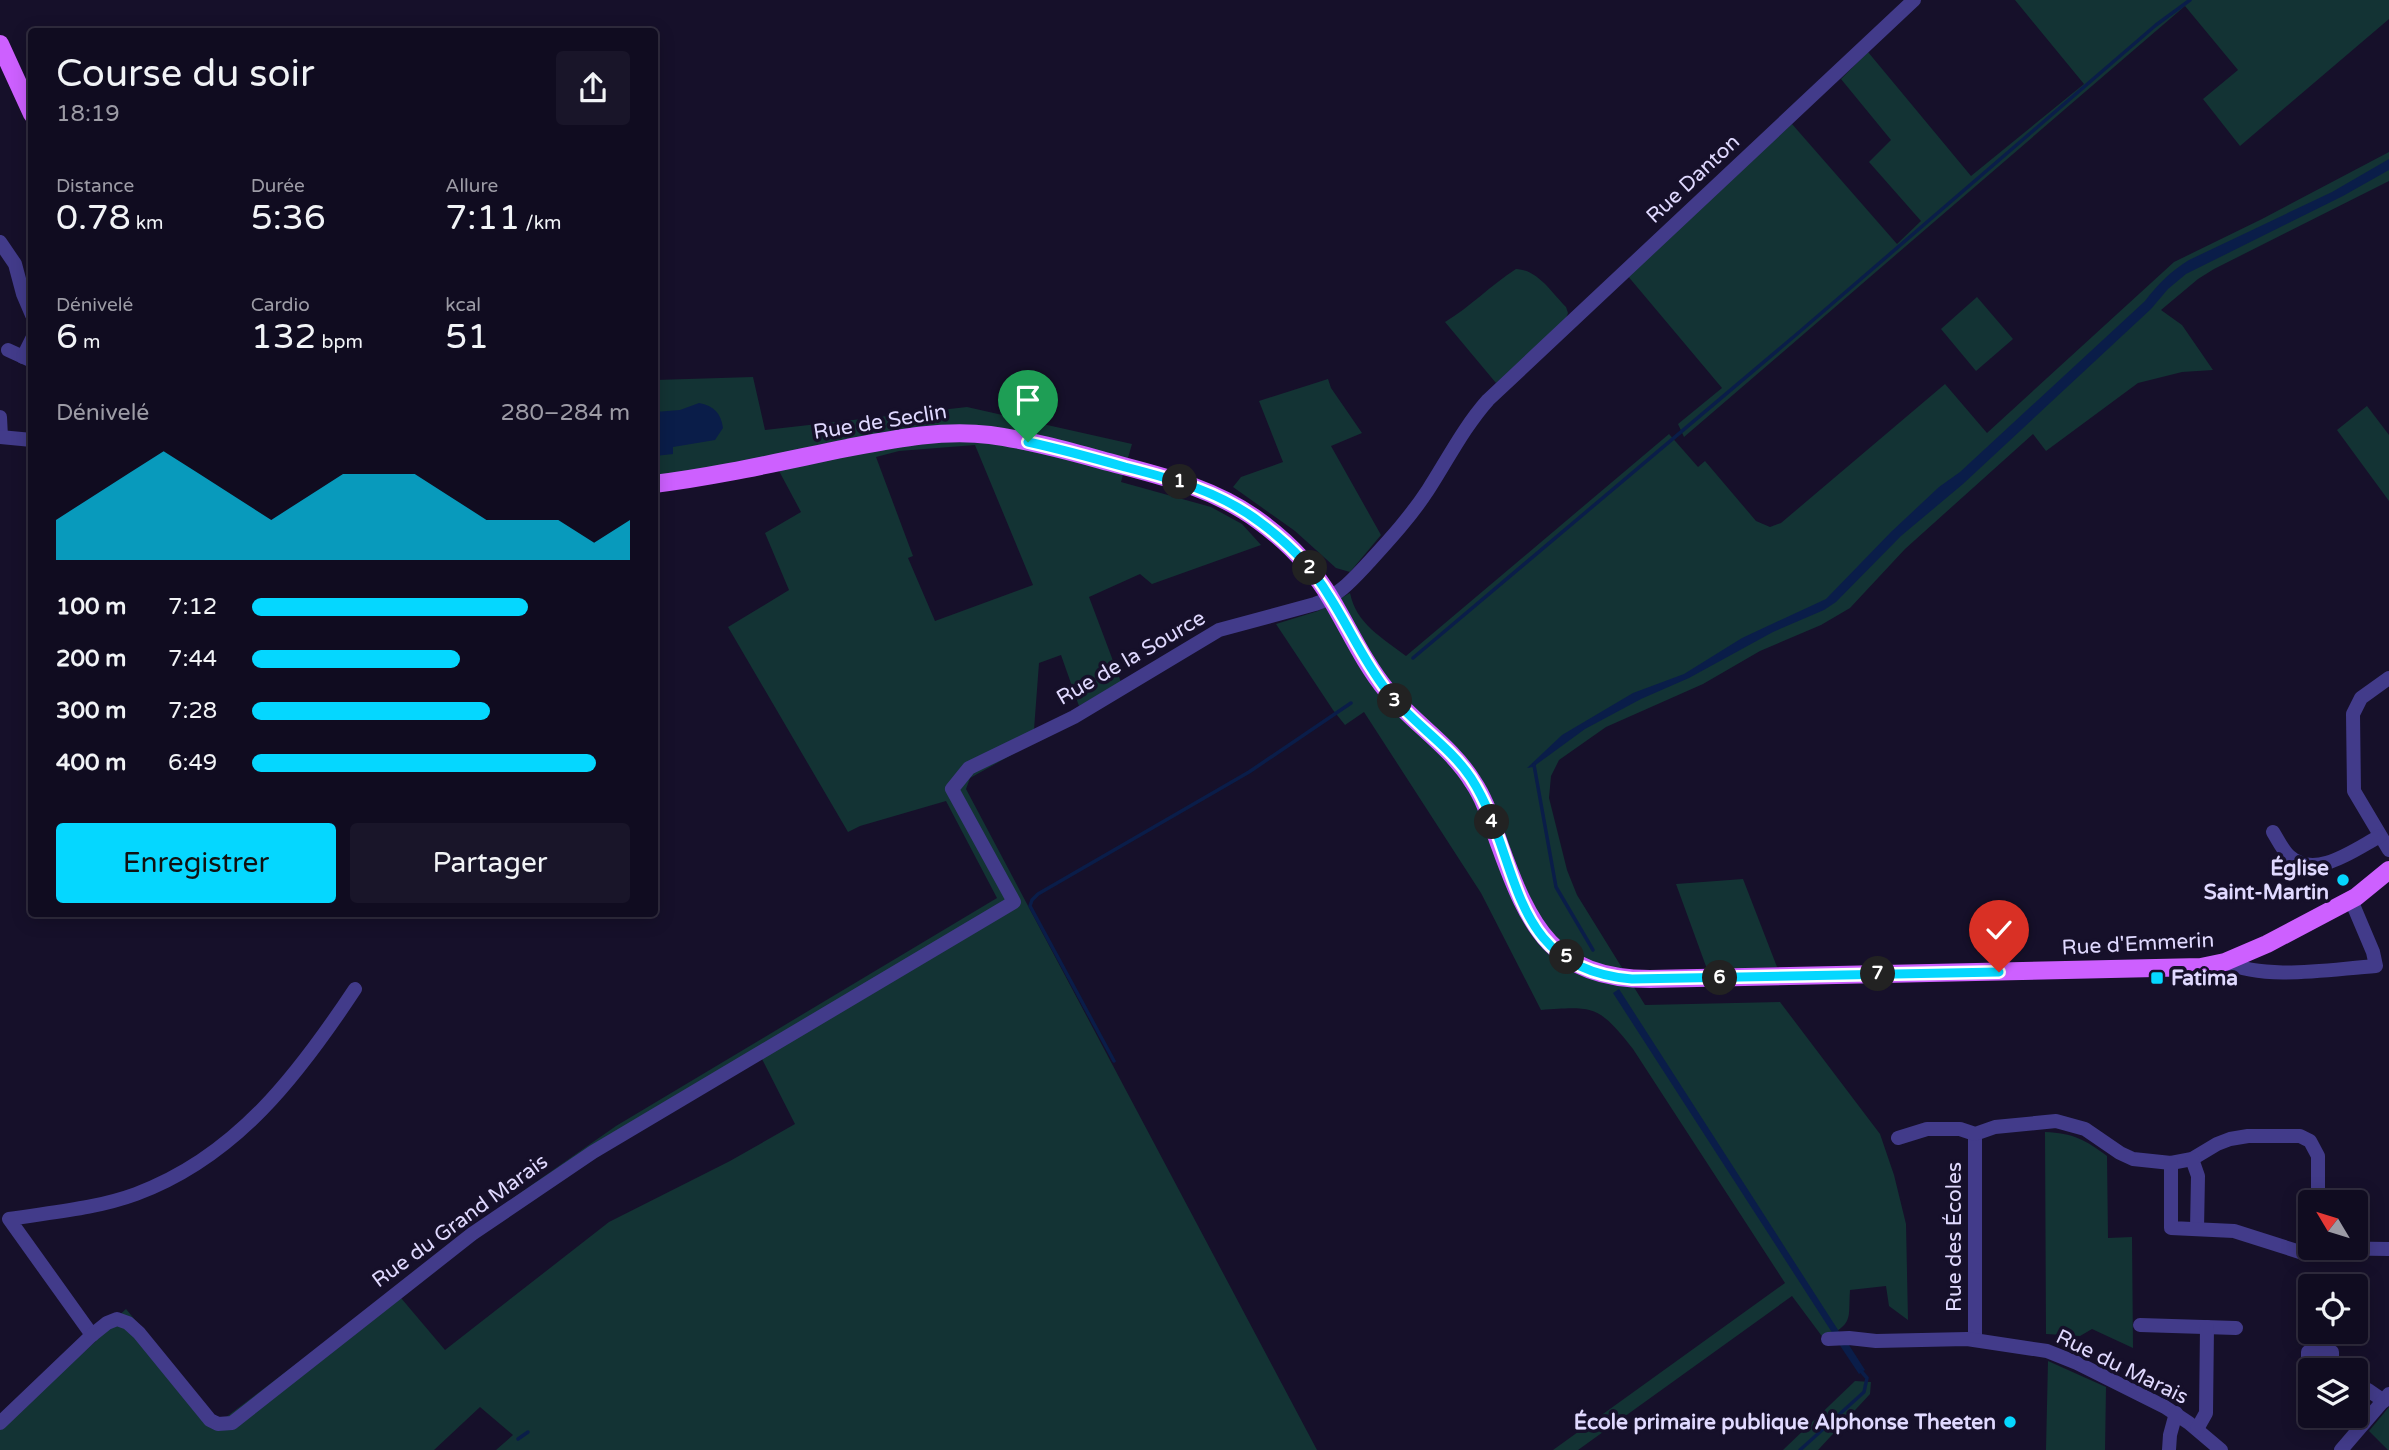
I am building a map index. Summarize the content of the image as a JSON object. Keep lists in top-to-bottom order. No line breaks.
{"streets":{"main road":["Rue de Seclin","Rue d'Emmerin"],"street":["Rue Danton","Rue de la Source","Rue du Grand Marais","Rue des Écoles","Rue du Marais"]},"crossings":[["Rue Danton","Rue de la Source"],["Rue de Seclin","Rue de la Source"],["Rue de Seclin","Rue d'Emmerin"],["Rue de la Source","Rue du Grand Marais"],["Rue des Écoles","Rue du Marais"]],"places":{"other":["Église Saint-Martin","École primaire publique Alphonse Theeten"],"transit":["Fatima"]},"north":"top left","page":{"heading":["Course du soir","18:19"],"stats":[["Distance","0.78 km"],["Durée","5:36"],["Allure","7:11 /km"],["Dénivelé","6 m"],["Cardio","132 bpm"],["kcal","51"]],"chart":["Dénivelé","280–284 m"],"pins":["1","2","3","4","5","7","6"],"list":[{"name":"100 m","note":"7:12"},{"name":"200 m","note":"7:44"},{"name":"300 m","note":"7:28"},{"name":"400 m","note":"6:49"}],"buttons":["Enregistrer","Partager"]}}
